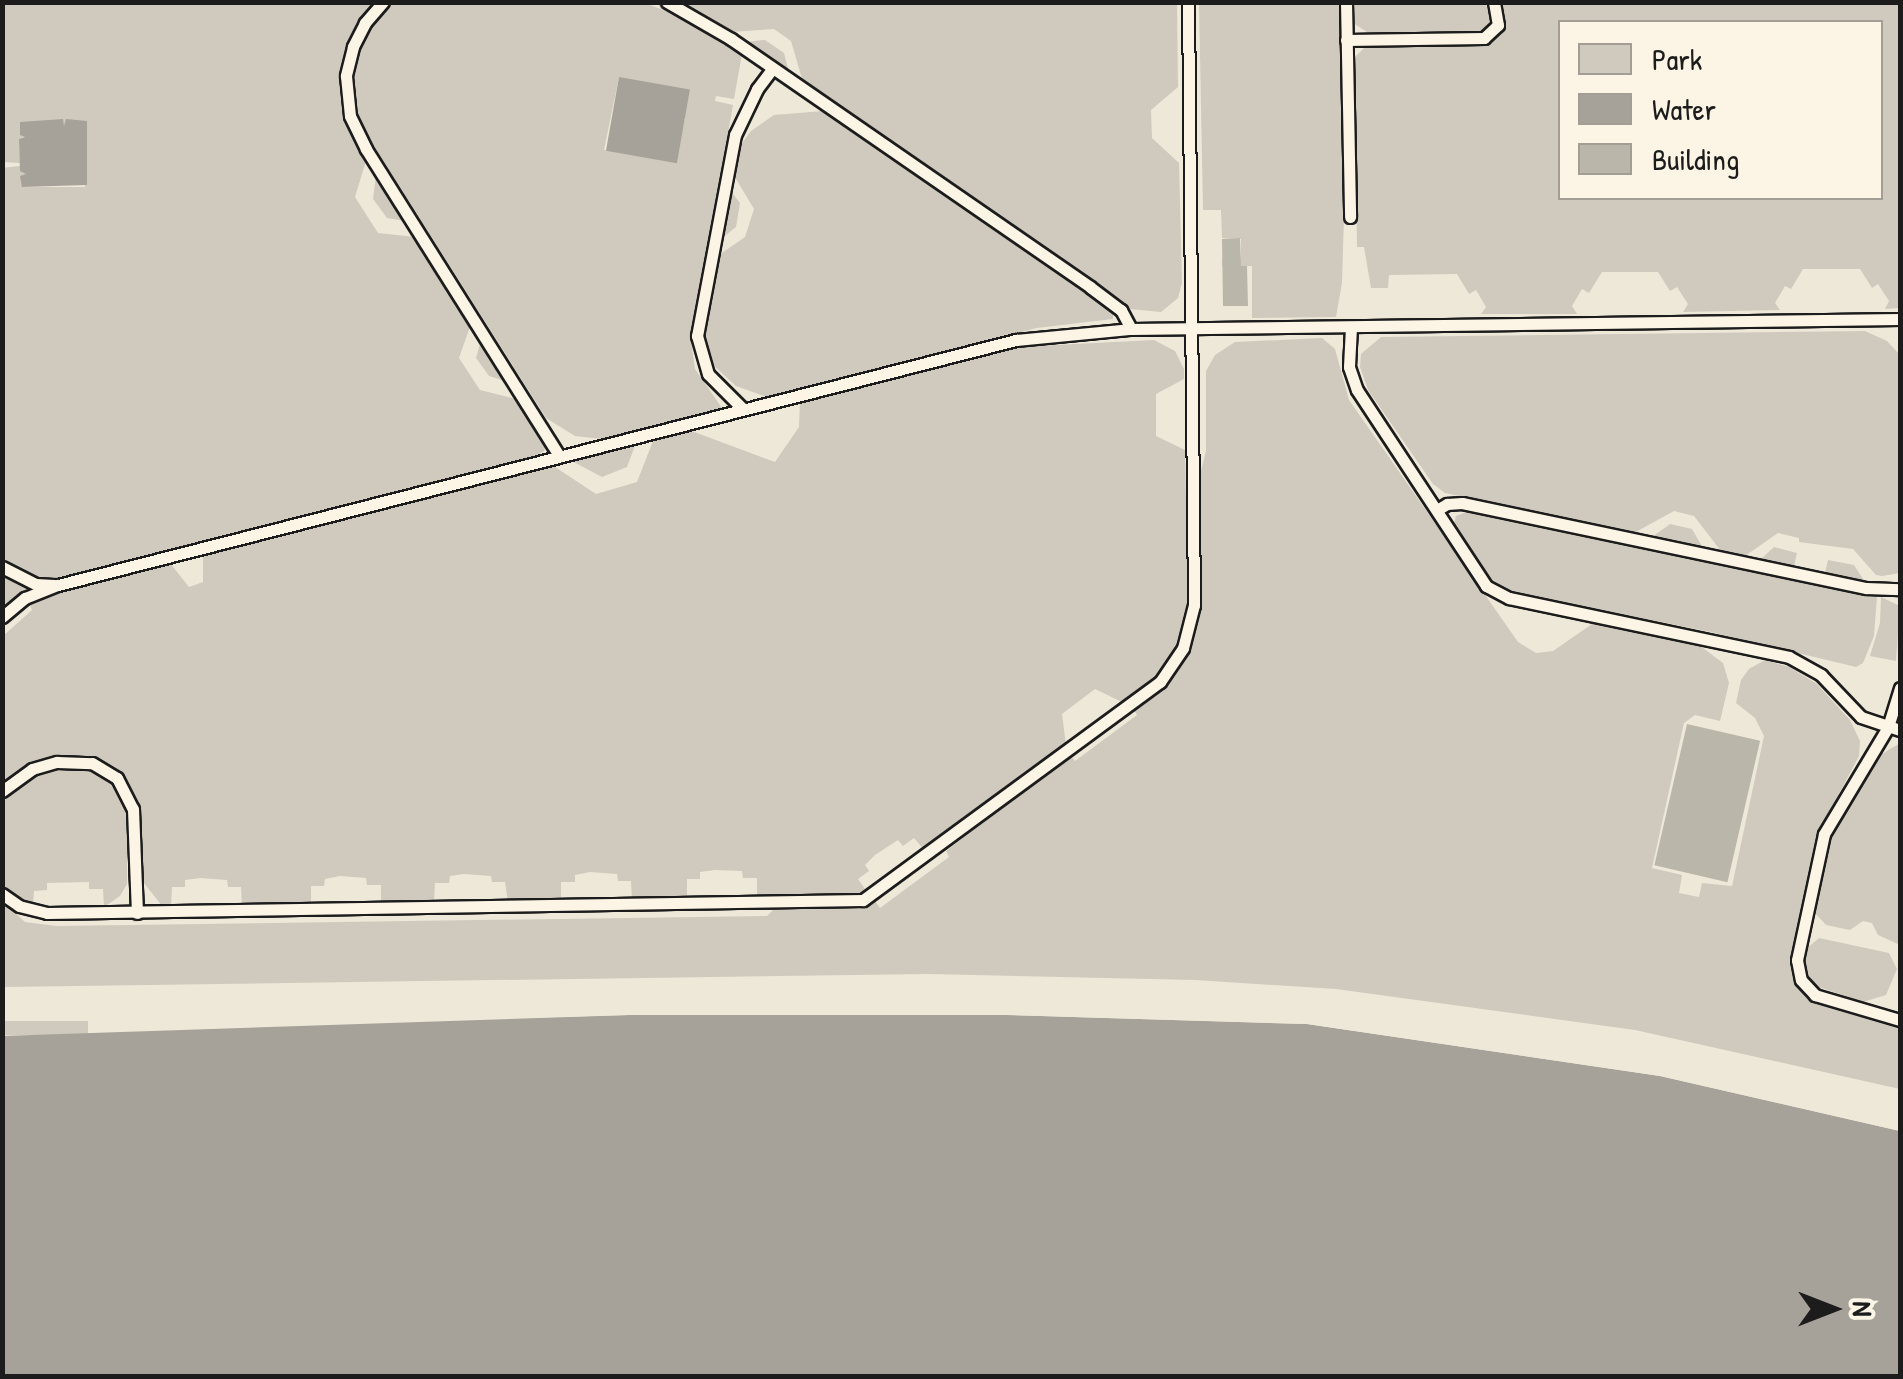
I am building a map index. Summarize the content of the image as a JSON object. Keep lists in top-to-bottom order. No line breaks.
{"legend":["Park","Water","Building"],"north":"right"}
